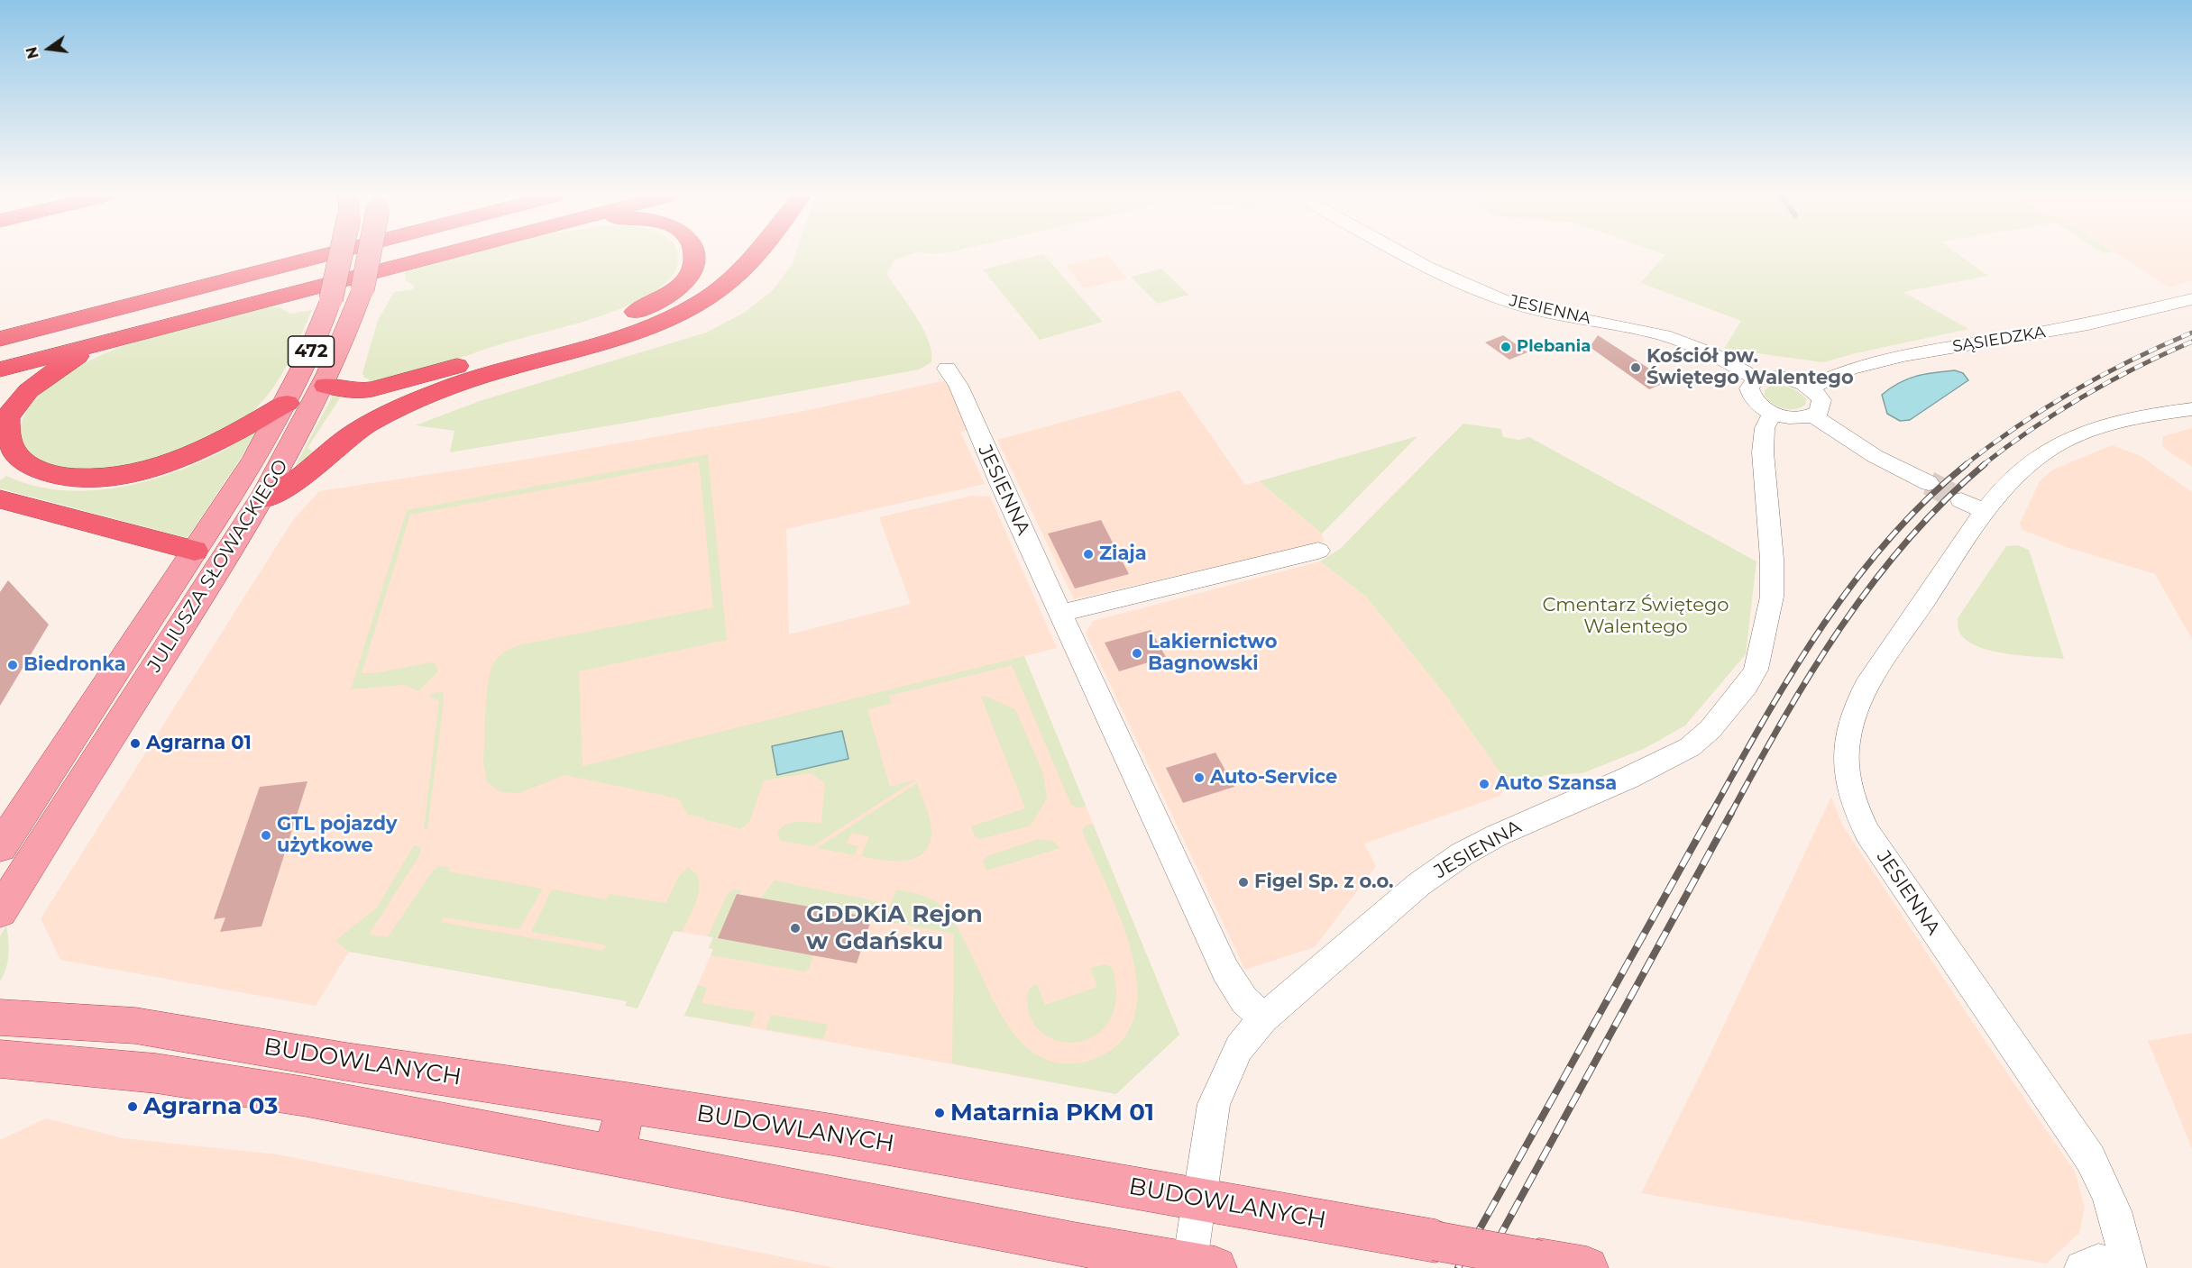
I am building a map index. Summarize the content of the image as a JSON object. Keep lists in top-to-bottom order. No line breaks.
{"streets":{"main road":["472","JULIUSZA SŁOWACKIEGO","BUDOWLANYCH"],"street":["JESIENNA","SĄSIEDZKA"]},"crossings":[["JESIENNA","BUDOWLANYCH"]],"parks":["Cmentarz Świętego Walentego"],"places":["Plebania","Kościół pw. Świętego Walentego","Ziaja","Lakiernictwo Bagnowski","Biedronka","Agrarna 01","Auto-Service","Auto Szansa","GTL pojazdy użytkowe","Figel Sp. z o.o.","GDDKiA Rejon w Gdańsku","Agrarna 03","Matarnia PKM 01"],"north":"left"}
